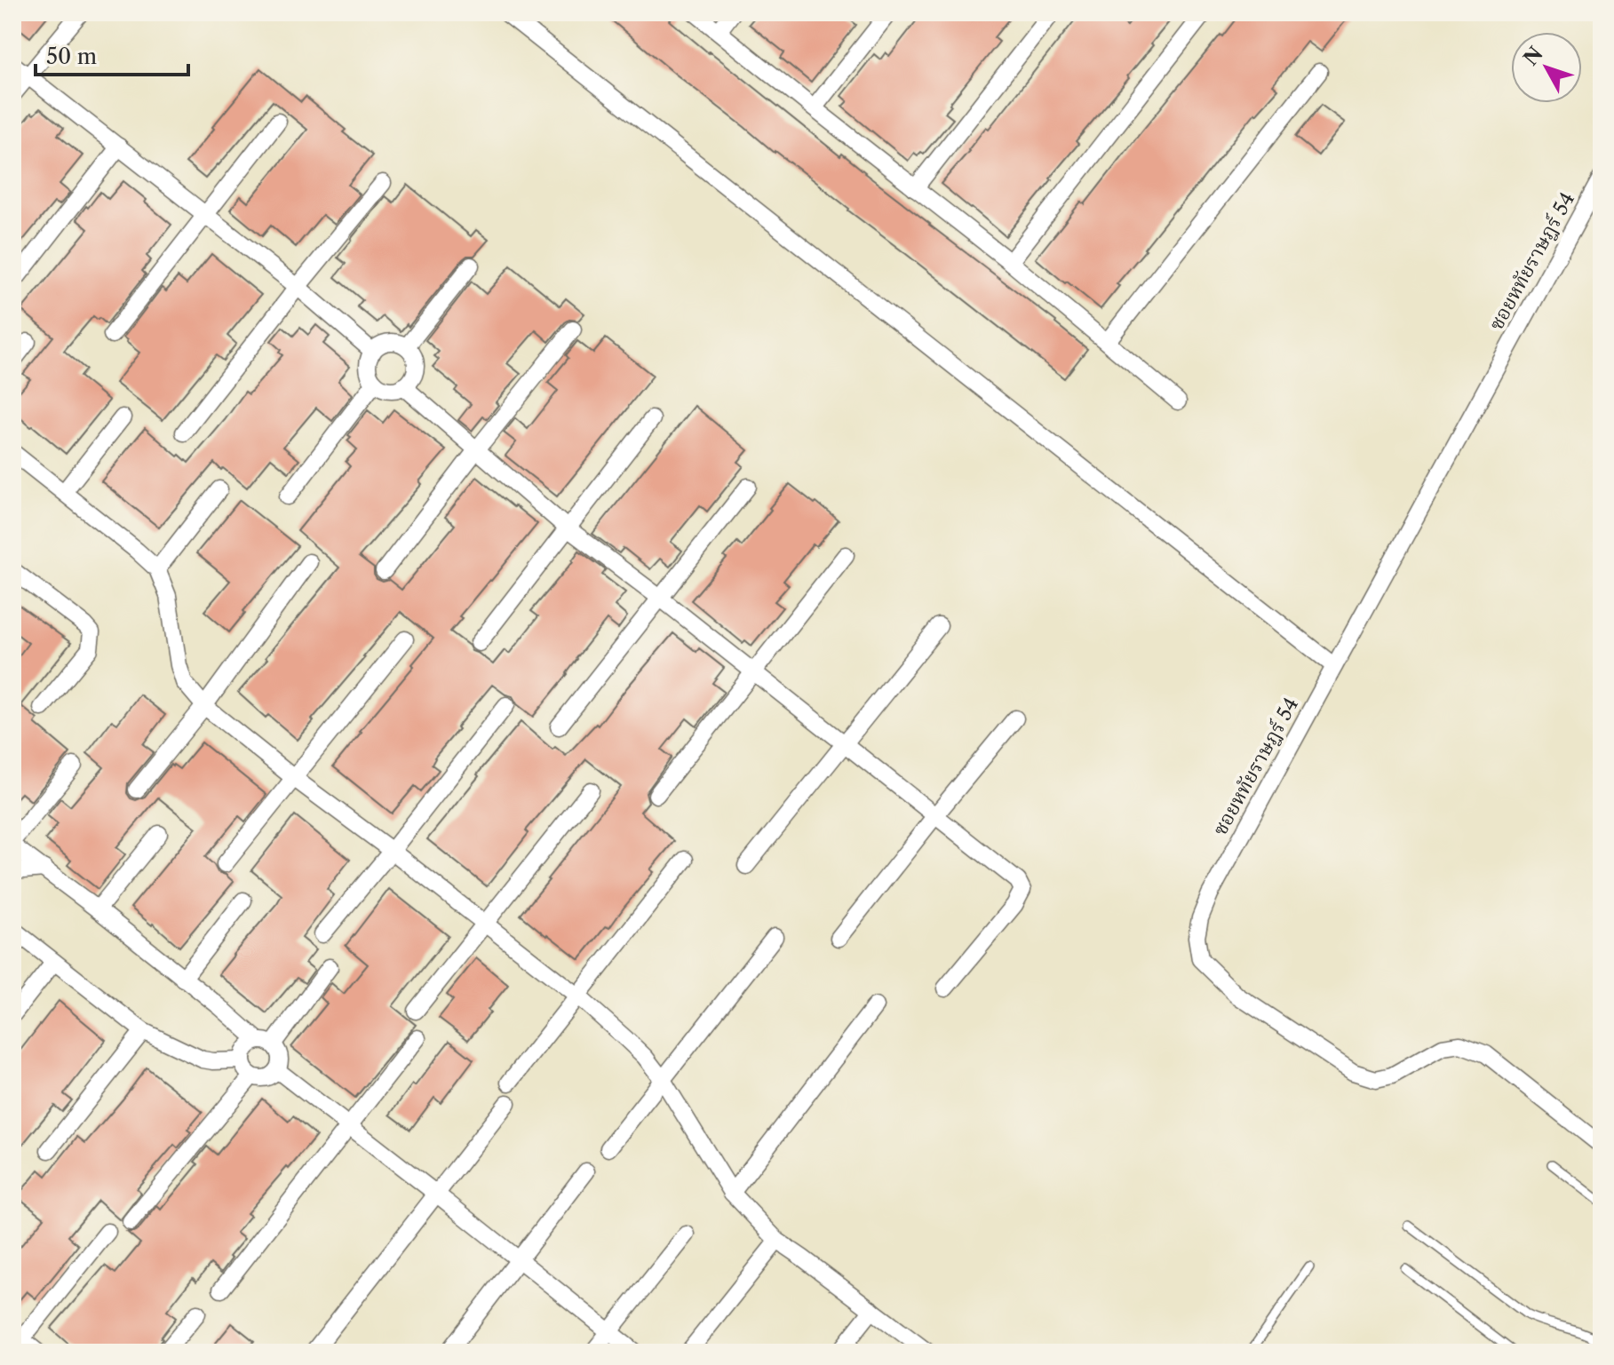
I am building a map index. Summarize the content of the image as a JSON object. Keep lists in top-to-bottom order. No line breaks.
{"streets":{"street":["ซอยหทัยราษฎร์ 54"]},"scale_bar":"50 m","north":"top left"}
